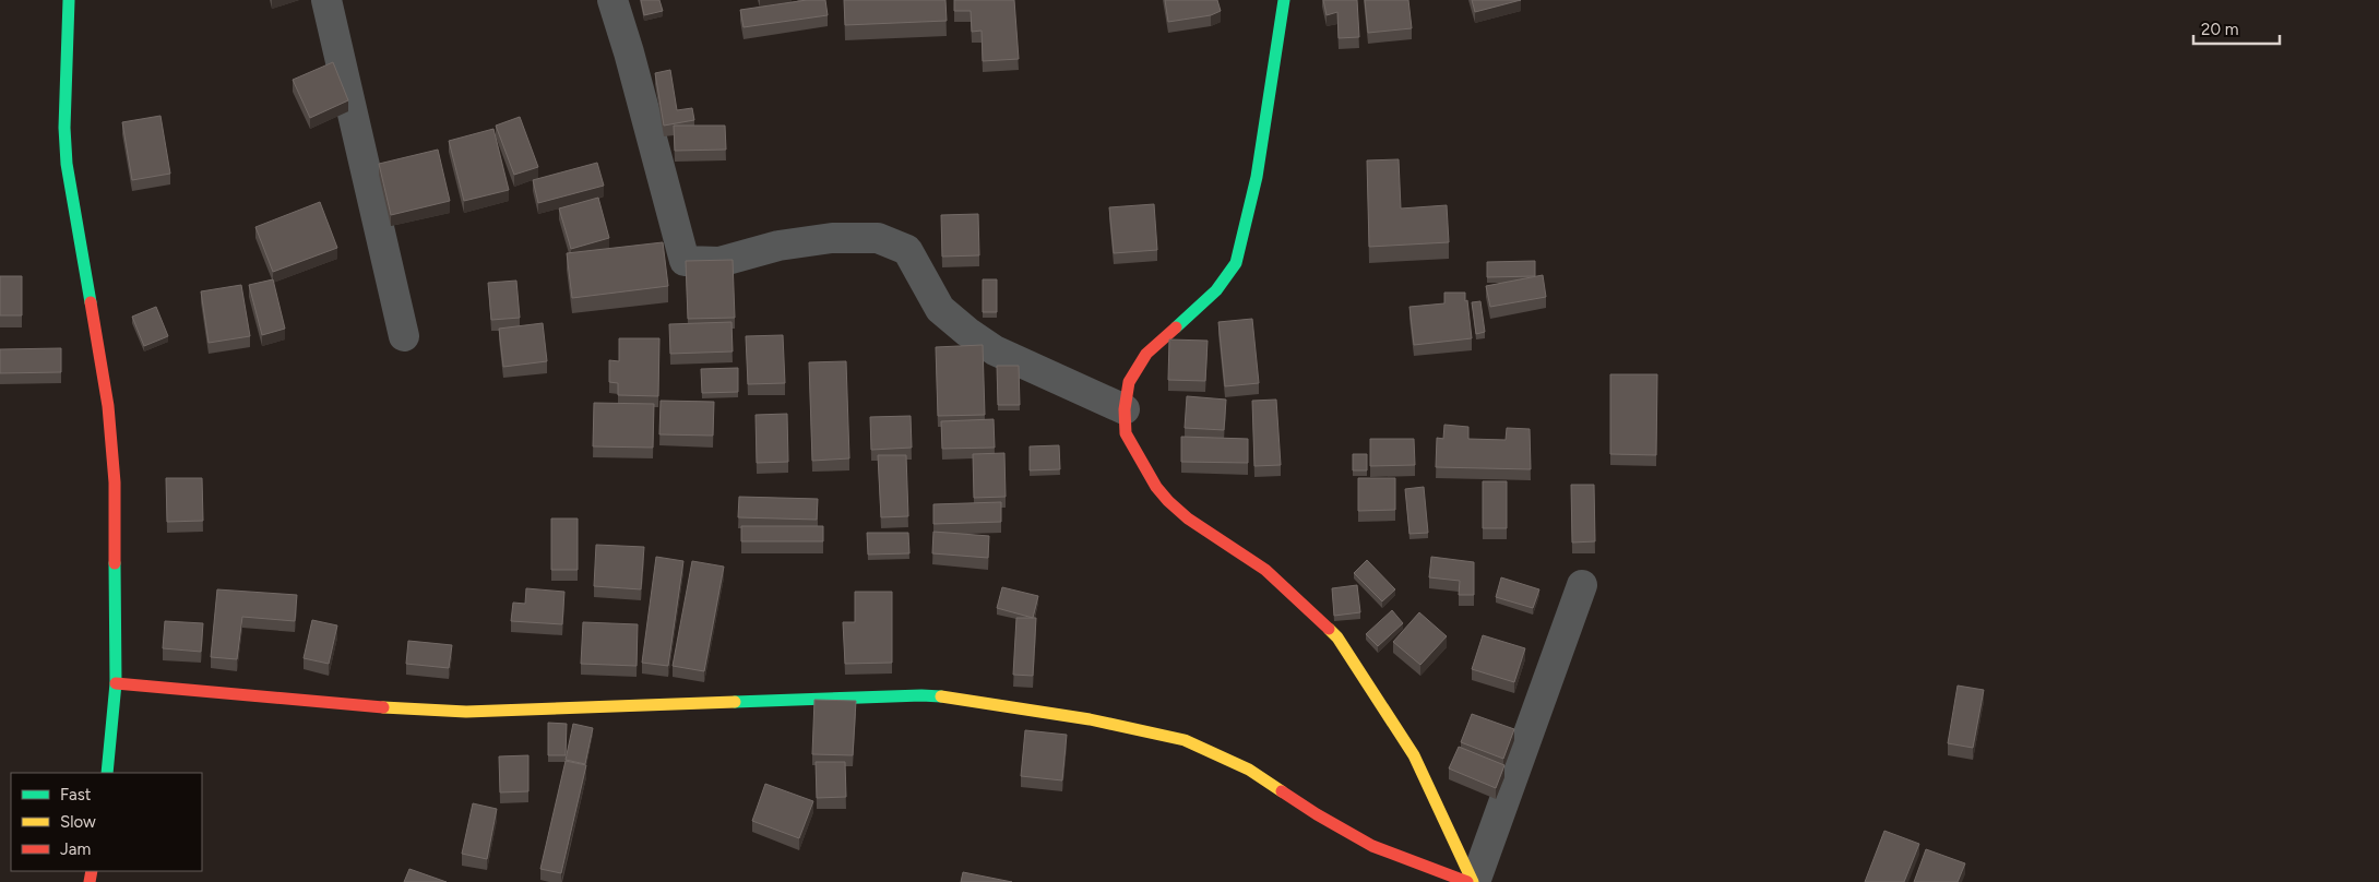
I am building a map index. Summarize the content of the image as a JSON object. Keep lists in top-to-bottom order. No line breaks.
{"legend":["Fast","Slow","Jam"],"scale_bar":"20 m"}
